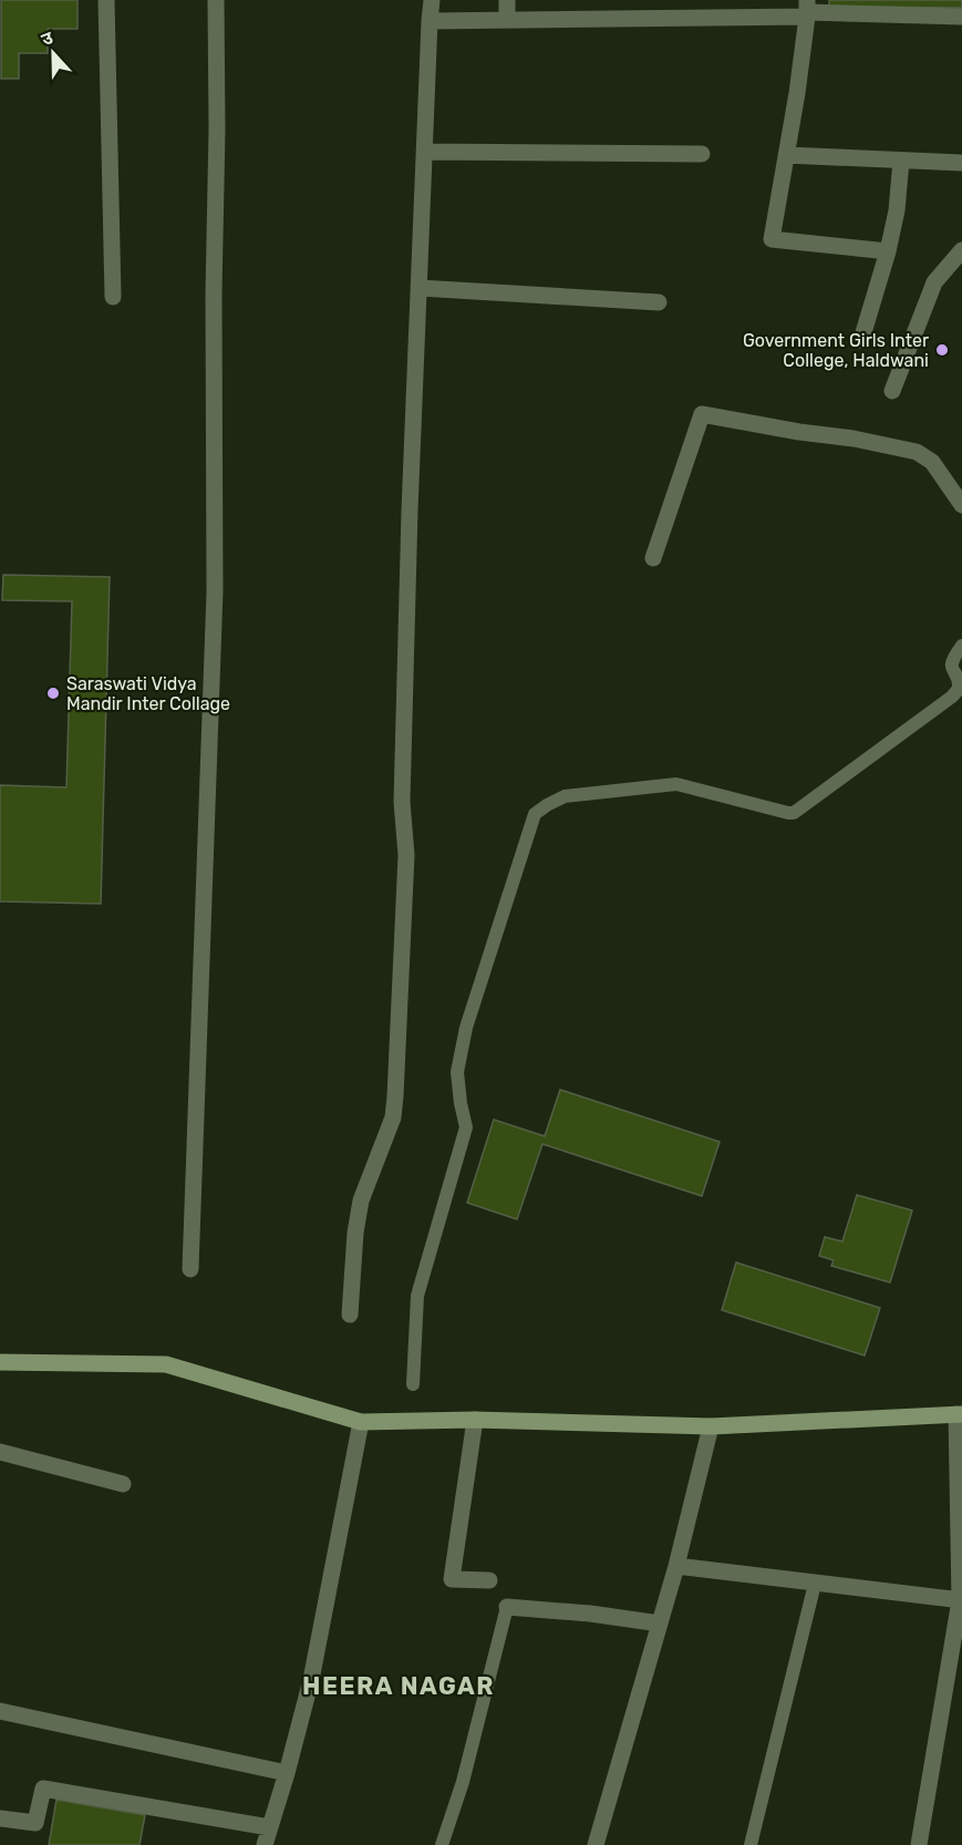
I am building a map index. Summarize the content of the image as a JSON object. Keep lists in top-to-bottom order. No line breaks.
{"districts":["HEERA NAGAR"],"places":["Government Girls Inter College, Haldwani","Saraswati Vidya Mandir Inter Collage"],"north":"top"}
